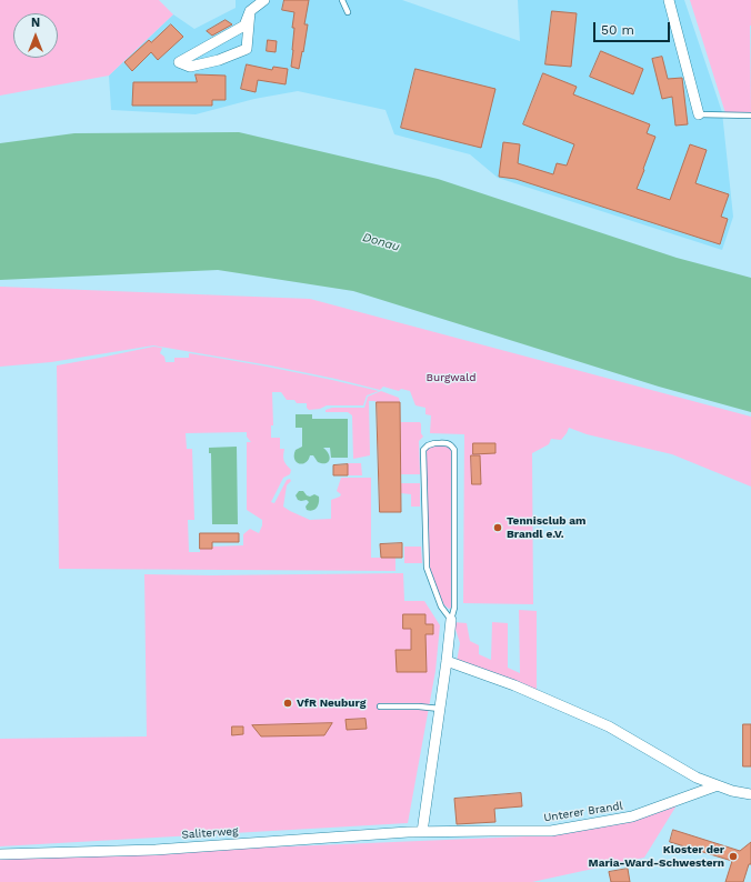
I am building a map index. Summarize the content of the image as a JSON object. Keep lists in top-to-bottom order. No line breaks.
{"streets":{"street":["Unterer Brandl","Saliterweg"]},"crossings":[["Unterer Brandl","Saliterweg"]],"water":["Donau"],"parks":["Burgwald"],"places":["Tennisclub am Brandl e.V.","VfR Neuburg","Kloster der Maria-Ward-Schwestern"],"scale_bar":"50 m","north":"top"}
